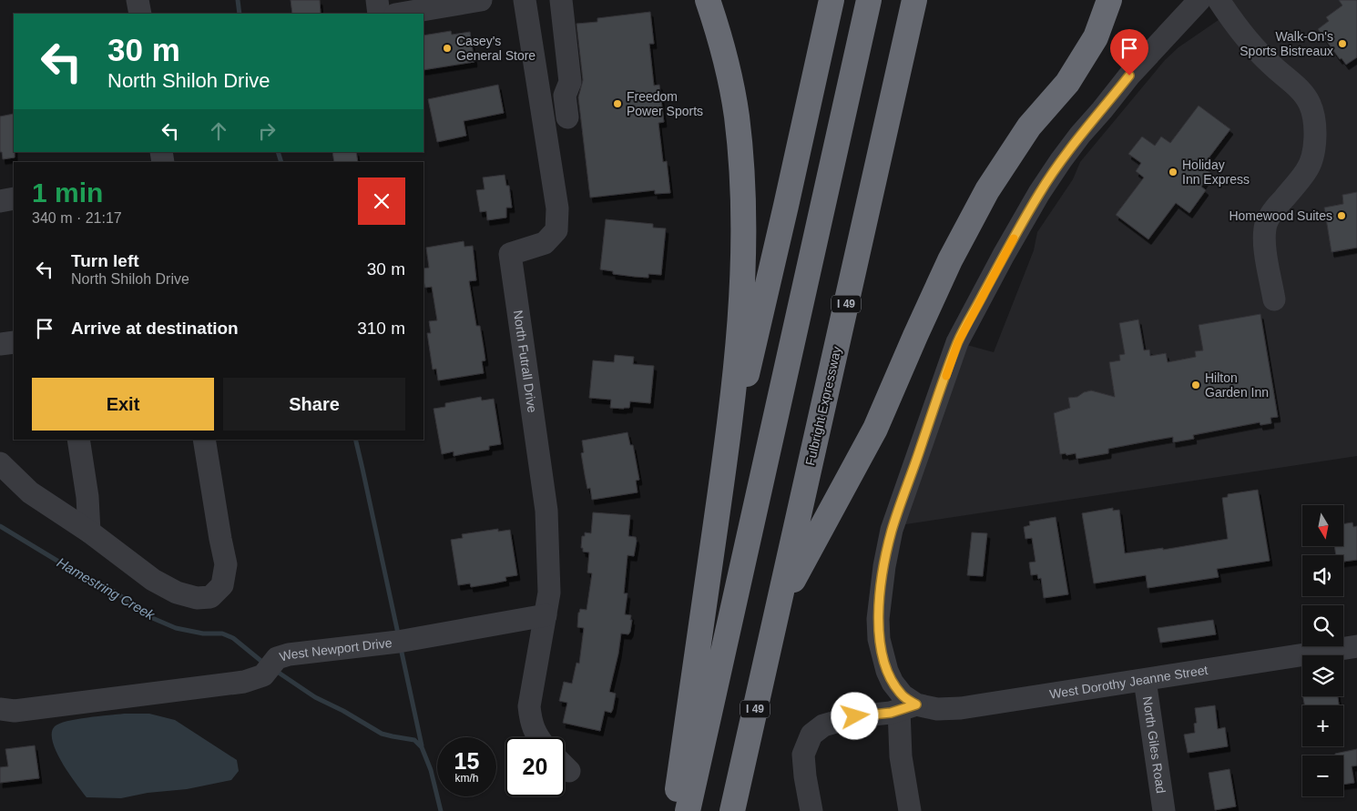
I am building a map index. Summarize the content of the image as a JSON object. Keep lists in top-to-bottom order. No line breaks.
{"streets":{"highway":["I 49","Fulbright Expressway"],"street":["North Futrall Drive","West Newport Drive","West Dorothy Jeanne Street","North Giles Road"]},"crossings":[["North Futrall Drive","West Newport Drive"],["West Dorothy Jeanne Street","North Giles Road"]],"water":["Hamestring Creek"],"places":["Walk-On's Sports Bistreaux","Casey's General Store","Freedom Power Sports","Holiday Inn Express","Homewood Suites","Hilton Garden Inn"],"north":"bottom","page":{"turn":["30 m","North Shiloh Drive"],"heading":["1 min","340 m · 21:17"],"list":[{"name":"Turn left","note":"North Shiloh Drive","value":"30 m"},{"name":"Arrive at destination","value":"310 m"}],"buttons":["Exit","Share"],"map_buttons":["+","−"],"speed":"15 km/h","limit":"20"}}
